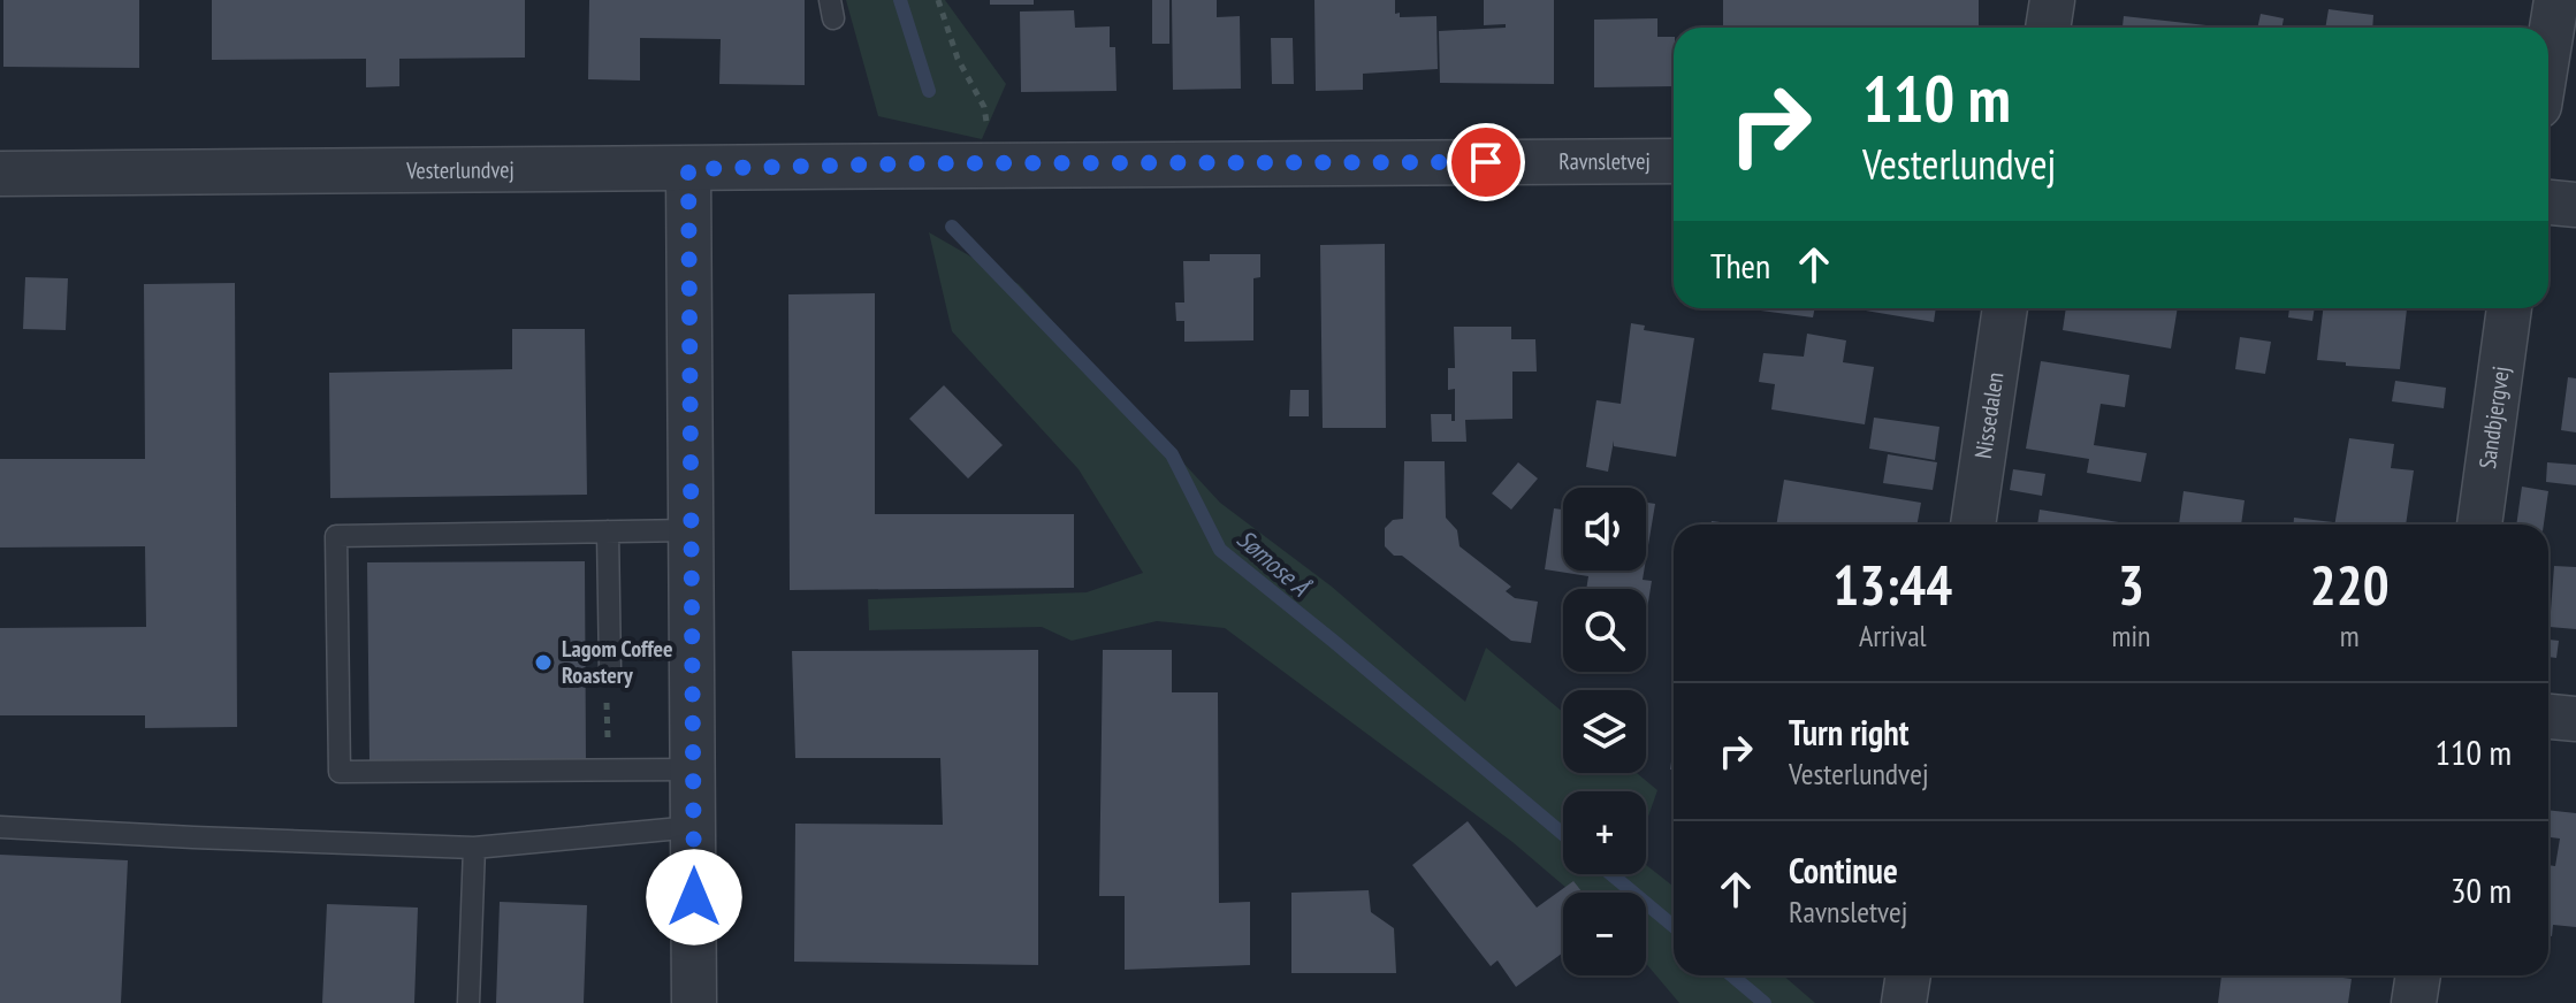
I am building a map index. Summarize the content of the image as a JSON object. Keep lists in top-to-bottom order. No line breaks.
{"streets":{"street":["Ravnsletvej","Vesterlundvej","Nissedalen","Sandbjergvej"]},"crossings":[["Ravnsletvej","Vesterlundvej"]],"water":["Sømose Å"],"places":["Lagom Coffee Roastery"],"page":{"turn":["110 m","Vesterlundvej"],"then":"Then","map_buttons":["+","−"],"eta":["13:44","Arrival","3","min","220","m"],"list":[{"name":"Turn right","note":"Vesterlundvej","value":"110 m"},{"name":"Continue","note":"Ravnsletvej","value":"30 m"}]}}
